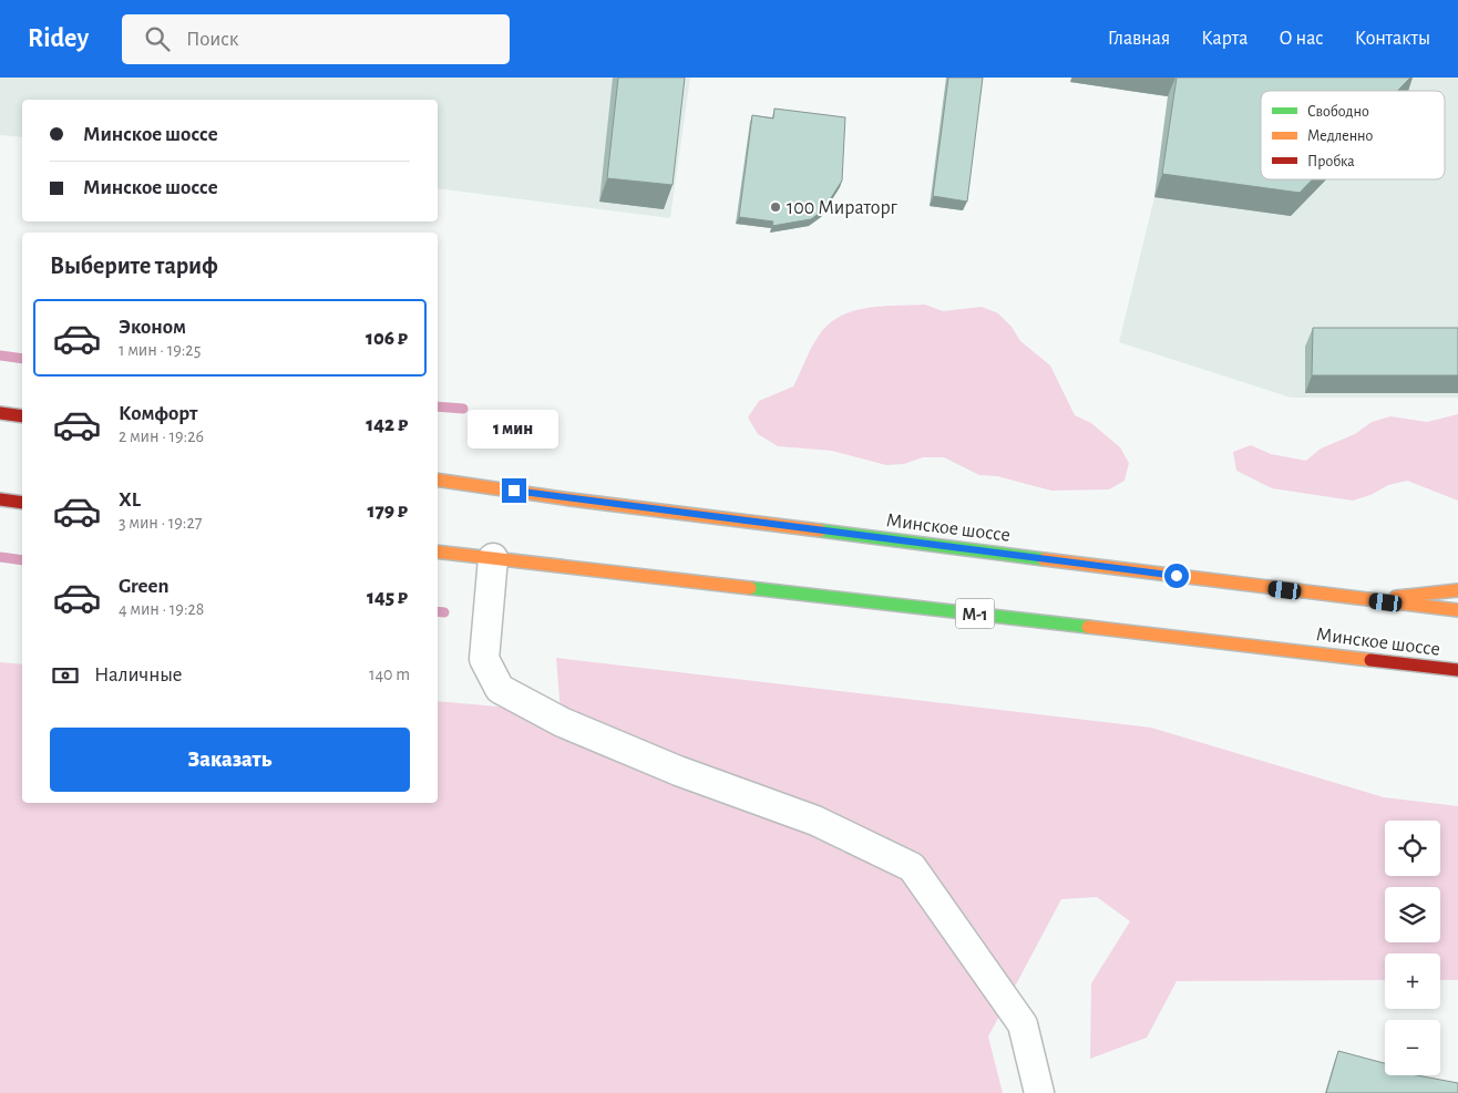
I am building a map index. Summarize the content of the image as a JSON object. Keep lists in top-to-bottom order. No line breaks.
{"streets":{"main road":["Минское шоссе","М-1"]},"places":["100 Мираторг"],"legend":["Свободно","Медленно","Пробка"],"page":{"header":"Ridey","search":"Поиск","nav":["Главная","Карта","О нас","Контакты"],"banner":["Минское шоссе","Минское шоссе"],"heading":"Выберите тариф","list":[{"name":"Эконом","note":"1 мин · 19:25","value":"106 ₽"},{"name":"Комфорт","note":"2 мин · 19:26","value":"142 ₽"},{"name":"XL","note":"3 мин · 19:27","value":"179 ₽"},{"name":"Green","note":"4 мин · 19:28","value":"145 ₽"}],"bubble":"1 мин","pay":["Наличные","140 m"],"buttons":"Заказать","map_buttons":["+","−"]}}
